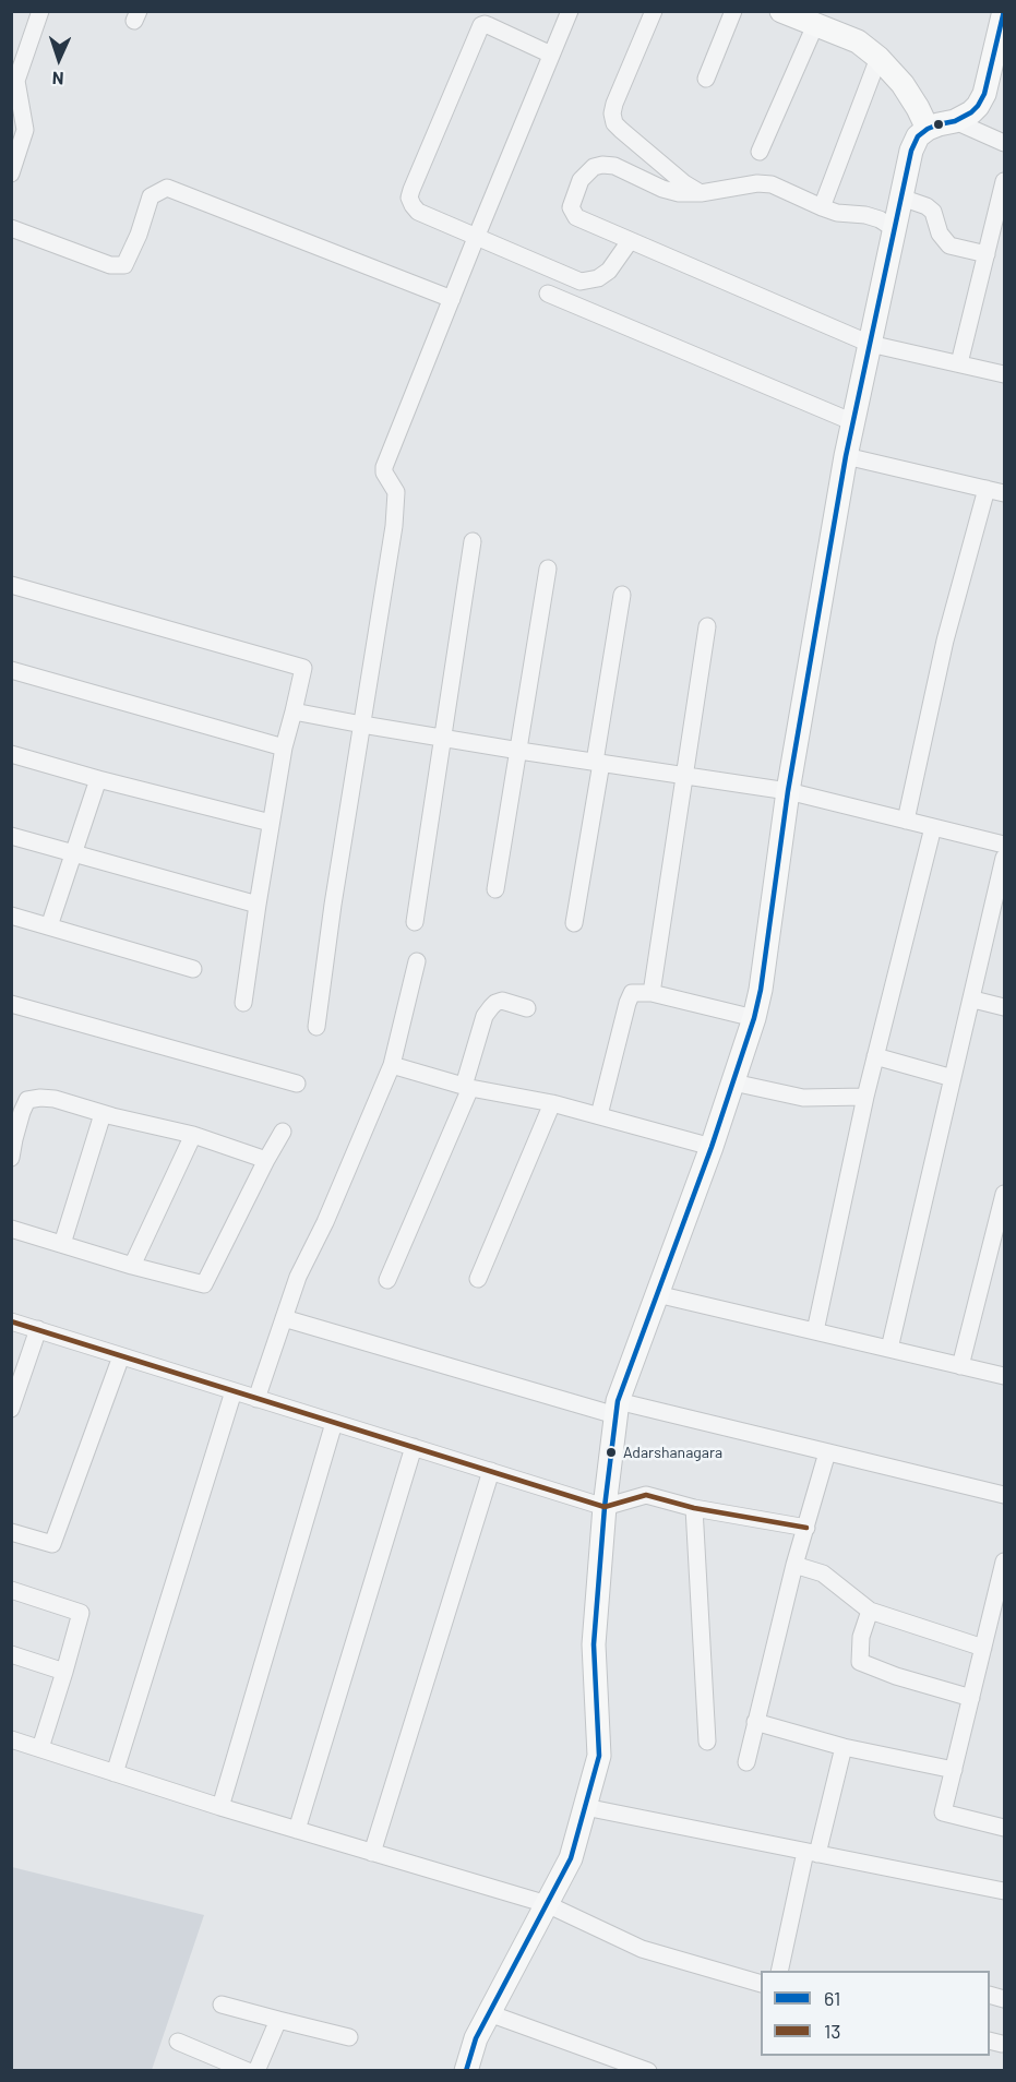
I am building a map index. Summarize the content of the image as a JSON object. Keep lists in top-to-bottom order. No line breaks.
{"places":["Adarshanagara"],"lines":["transit line 61","transit line 13"],"legend":["61","13"],"north":"bottom"}
